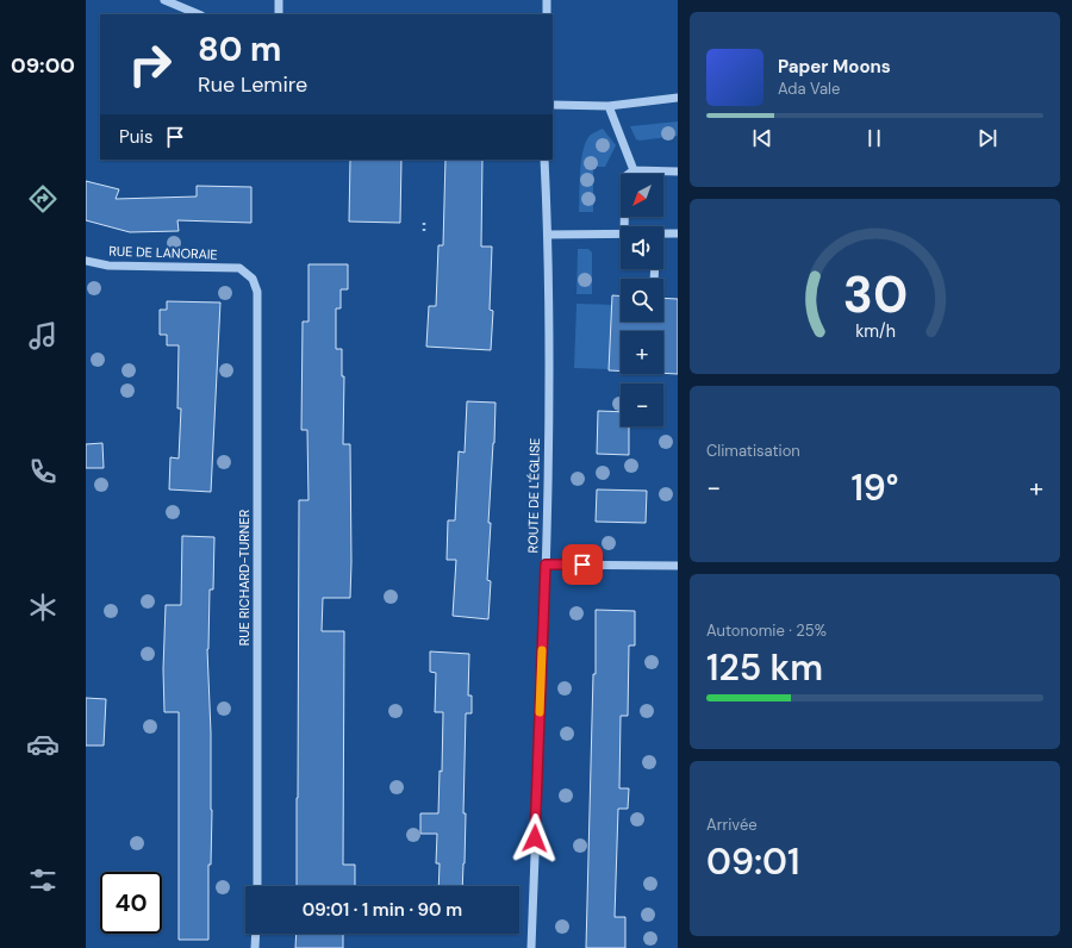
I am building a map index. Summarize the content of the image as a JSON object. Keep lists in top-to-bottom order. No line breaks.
{"streets":{"street":["RUE DE LANORAIE","ROUTE DE L'ÉGLISE","RUE RICHARD-TURNER"]},"crossings":[["RUE DE LANORAIE","RUE RICHARD-TURNER"]],"north":"bottom left","page":{"tabs":"09:00","turn":["80 m","Rue Lemire"],"song":["Paper Moons","Ada Vale"],"then":"Puis","map_buttons":["+","−"],"tile":["Climatisation",["Autonomie · 25%","125 km"],["Arrivée","09:01"]],"heat":["−","19°","+"],"limit":"40","trip":"09:01 · 1 min · 90 m","gauge":["30","km/h"]}}
